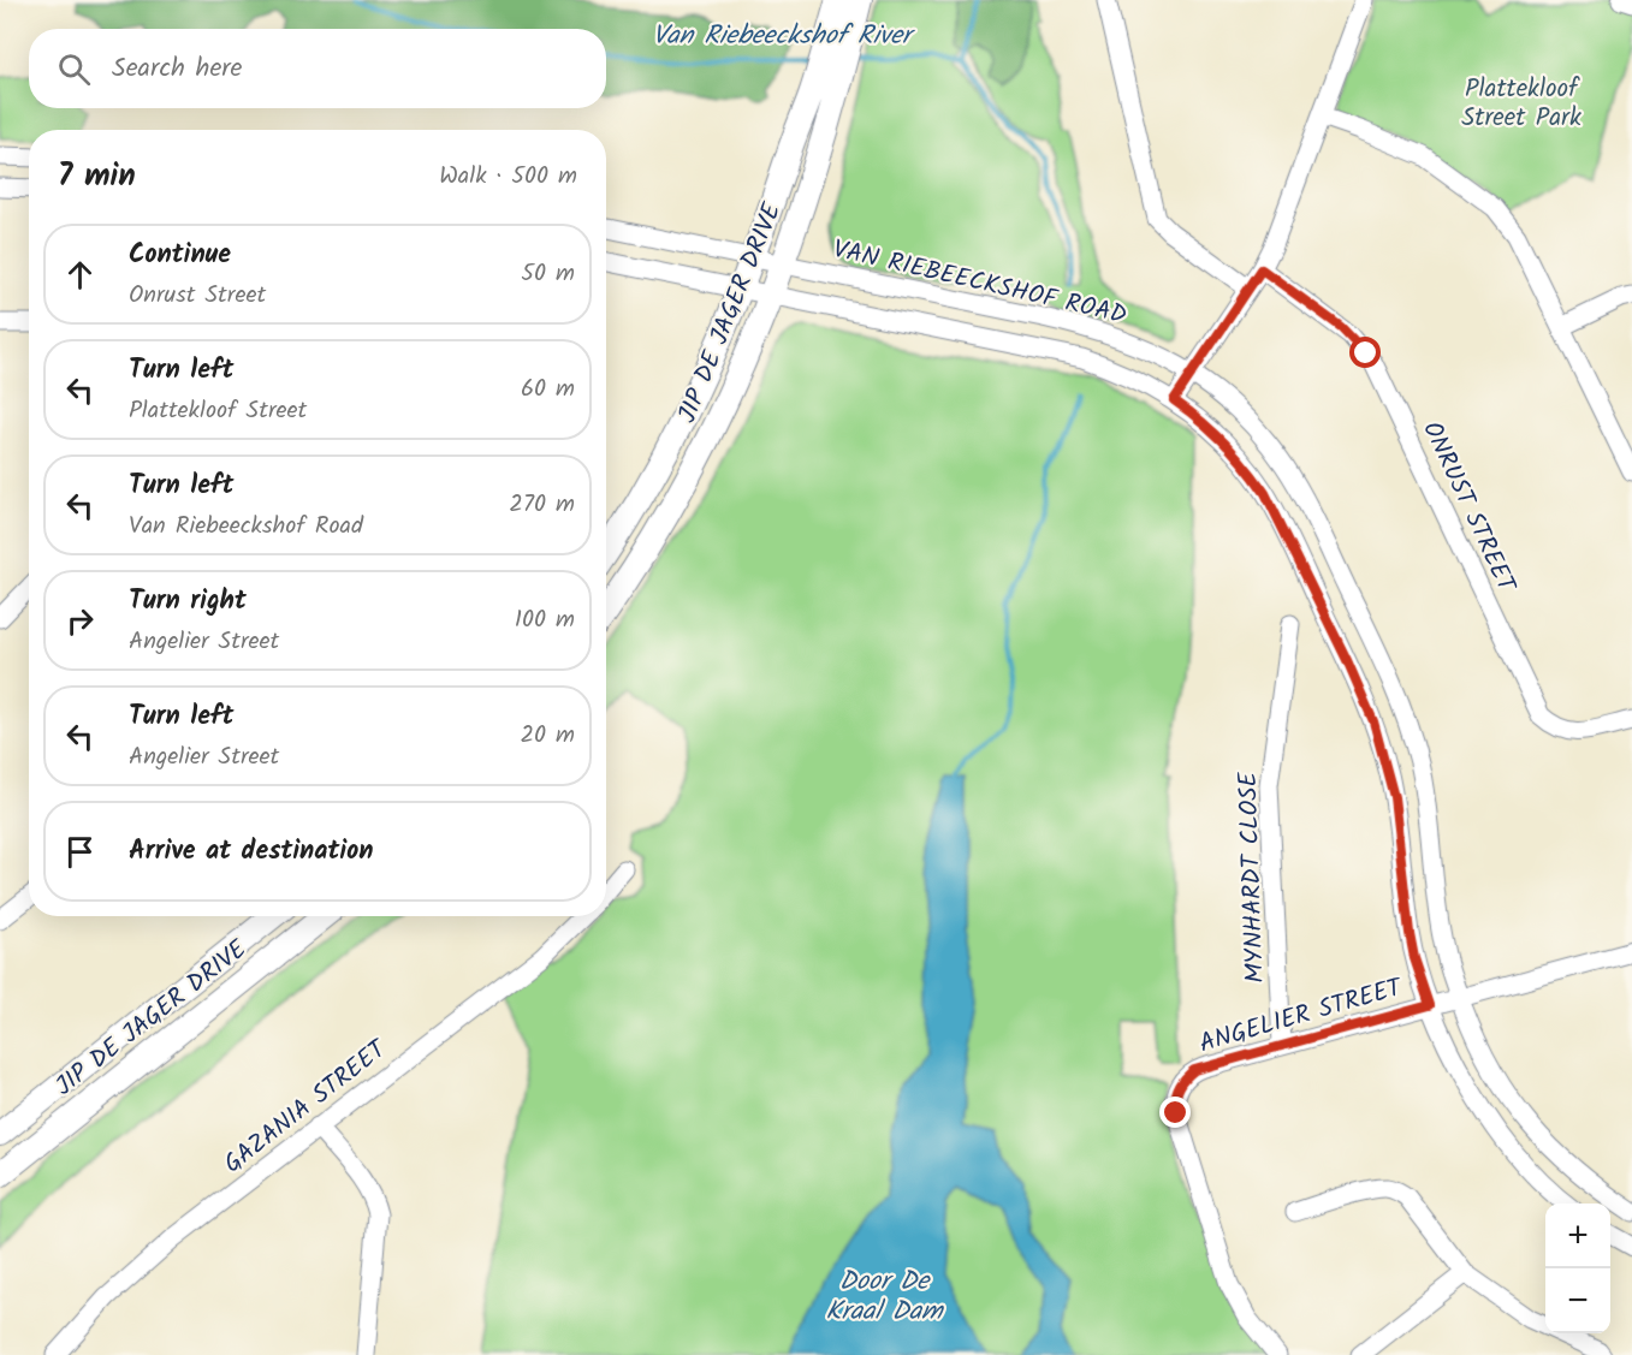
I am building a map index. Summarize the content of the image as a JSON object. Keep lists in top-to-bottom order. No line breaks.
{"streets":{"main road":["JIP DE JAGER DRIVE"],"street":["VAN RIEBEECKSHOF ROAD","ONRUST STREET","MYNHARDT CLOSE","ANGELIER STREET","GAZANIA STREET"]},"crossings":[["VAN RIEBEECKSHOF ROAD","JIP DE JAGER DRIVE"],["VAN RIEBEECKSHOF ROAD","ANGELIER STREET"],["MYNHARDT CLOSE","ANGELIER STREET"]],"water":["Van Riebeeckshof River","Door De Kraal Dam"],"parks":["Plattekloof Street Park"],"page":{"search":"Search here","heading":["7 min","Walk · 500 m"],"list":[["Continue","Onrust Street","50 m"],["Turn left","Plattekloof Street","60 m"],["Turn left","Van Riebeeckshof Road","270 m"],["Turn right","Angelier Street","100 m"],["Turn left","Angelier Street","20 m"],"Arrive at destination"],"map_buttons":["+","−"]}}
